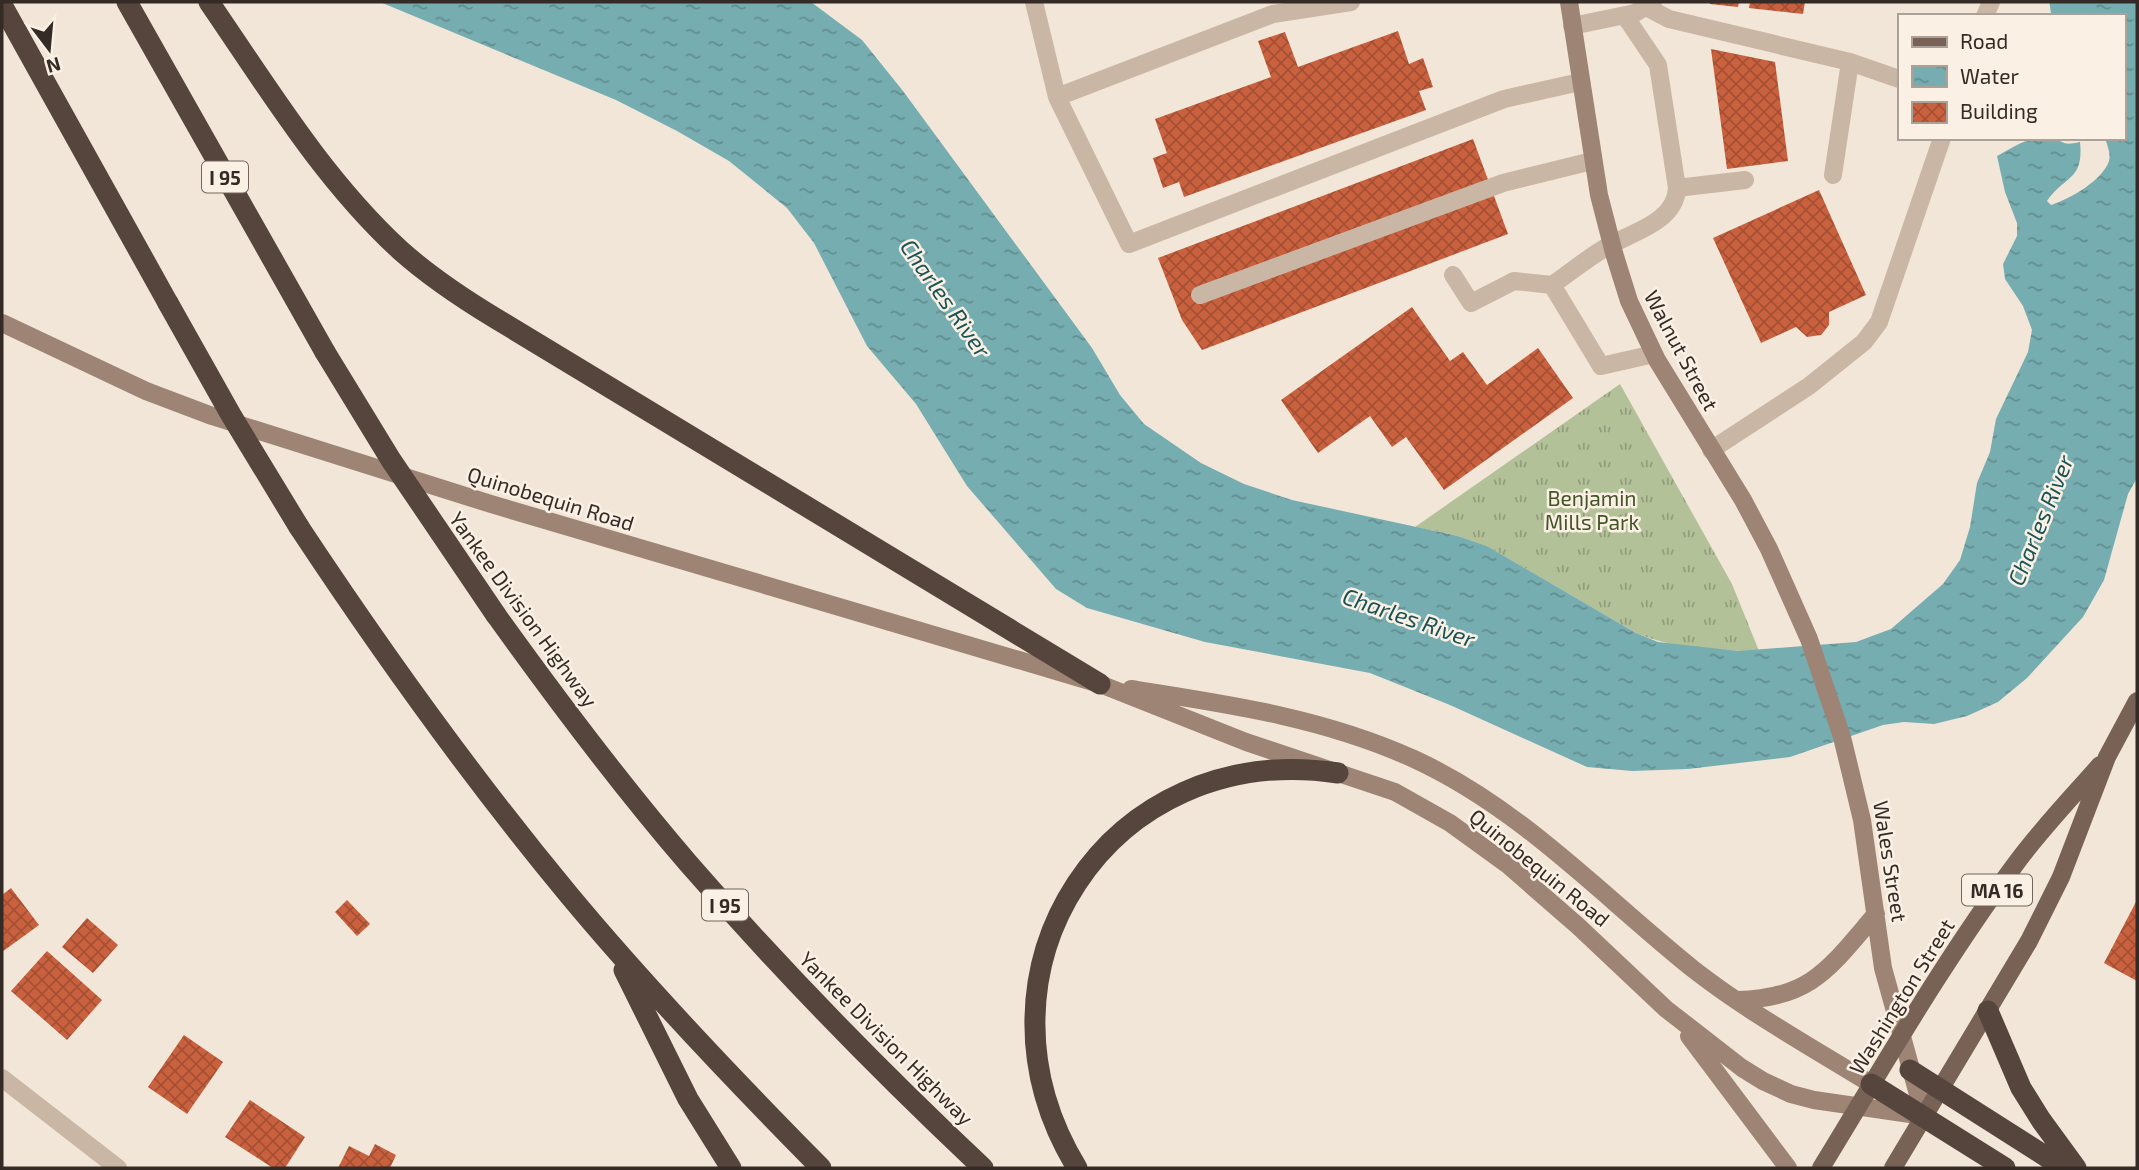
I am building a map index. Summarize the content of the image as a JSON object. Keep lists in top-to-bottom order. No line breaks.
{"streets":{"highway":["I 95","Yankee Division Highway"],"main road":["Walnut Street","Quinobequin Road","Wales Street","MA 16","Washington Street"]},"crossings":[["Walnut Street","Wales Street"],["Quinobequin Road","Wales Street"],["Quinobequin Road","Washington Street"],["Wales Street","Washington Street"]],"water":["Charles River"],"parks":["Benjamin Mills Park"],"legend":["Road","Water","Building"],"north":"bottom"}
